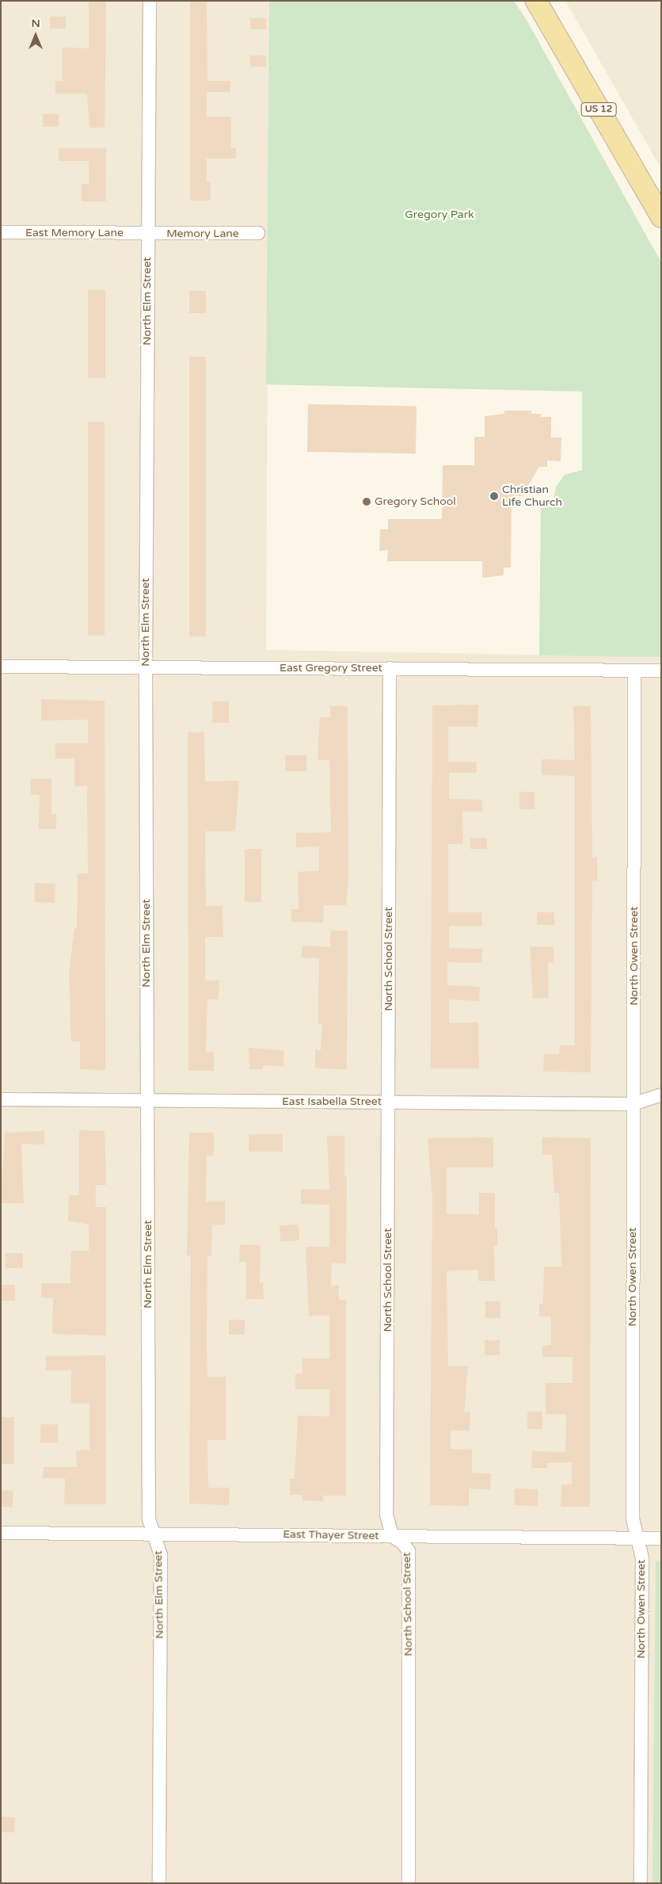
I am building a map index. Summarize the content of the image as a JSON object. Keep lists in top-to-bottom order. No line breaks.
{"streets":{"main road":["US 12"],"street":["East Memory Lane","Memory Lane","North Elm Street","East Gregory Street","North Owen Street","North School Street","East Isabella Street","East Thayer Street"]},"crossings":[["East Memory Lane","Memory Lane"],["East Memory Lane","North Elm Street"],["Memory Lane","North Elm Street"],["North Elm Street","East Gregory Street"],["North Elm Street","East Isabella Street"],["North Elm Street","East Thayer Street"],["East Gregory Street","North Owen Street"],["East Gregory Street","North School Street"],["North Owen Street","East Isabella Street"],["North Owen Street","East Thayer Street"],["North School Street","East Isabella Street"],["North School Street","East Thayer Street"]],"parks":["Gregory Park"],"places":["Christian Life Church","Gregory School"],"north":"top"}
